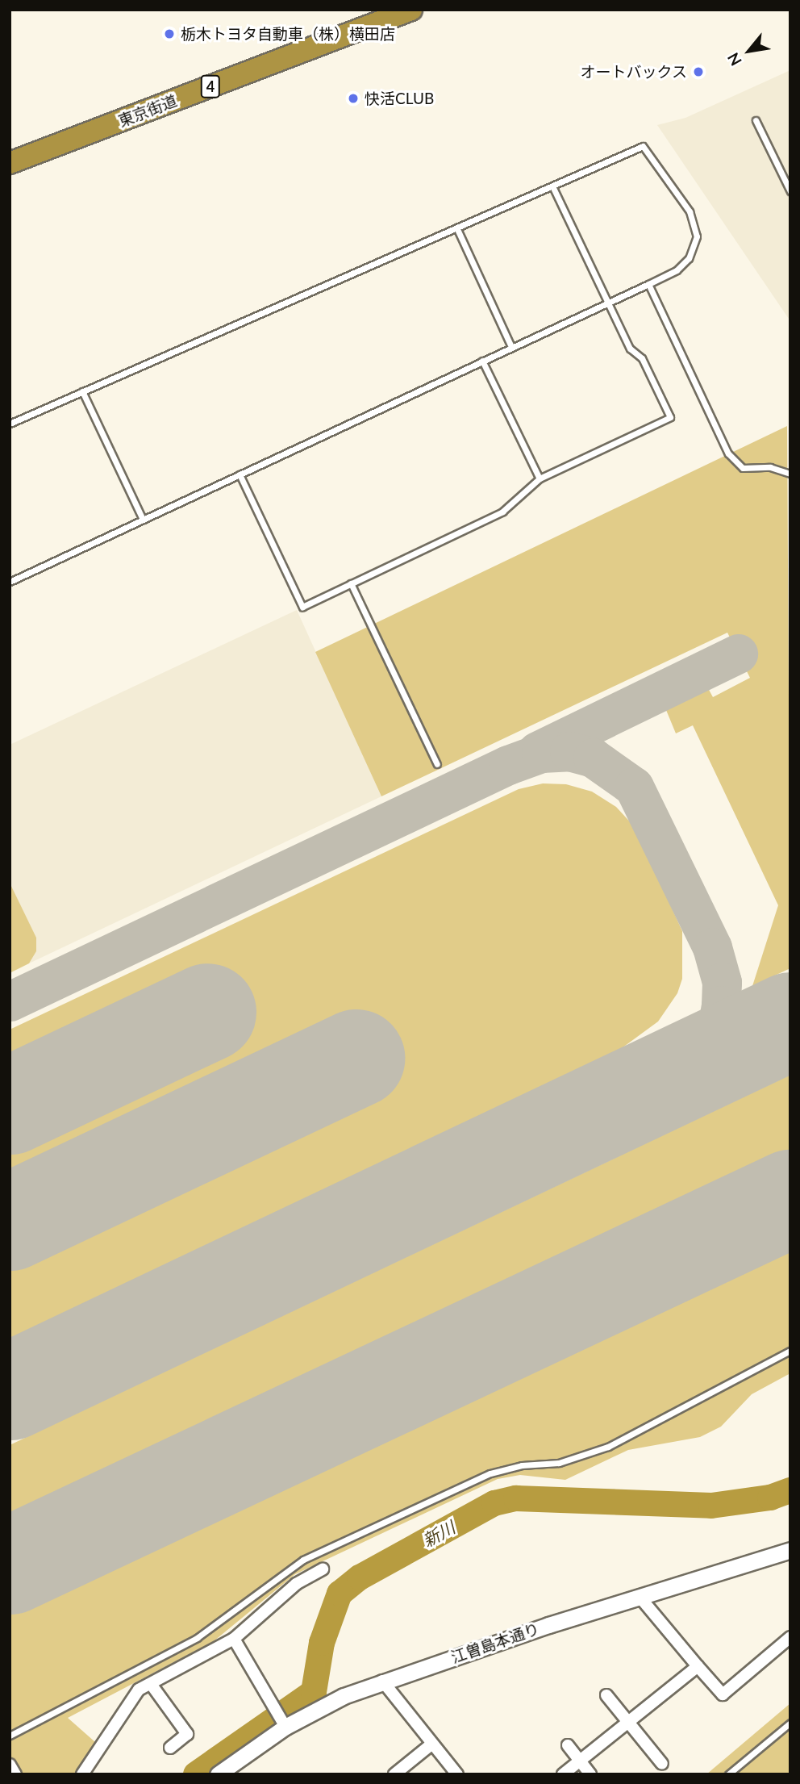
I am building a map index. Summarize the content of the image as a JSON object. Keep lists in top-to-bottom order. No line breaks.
{"streets":{"highway":["4","東京街道"],"street":["江曽島本通り"]},"water":["新川"],"places":["栃木トヨタ自動車（株）横田店","オートバックス","快活CLUB"],"north":"bottom left"}
